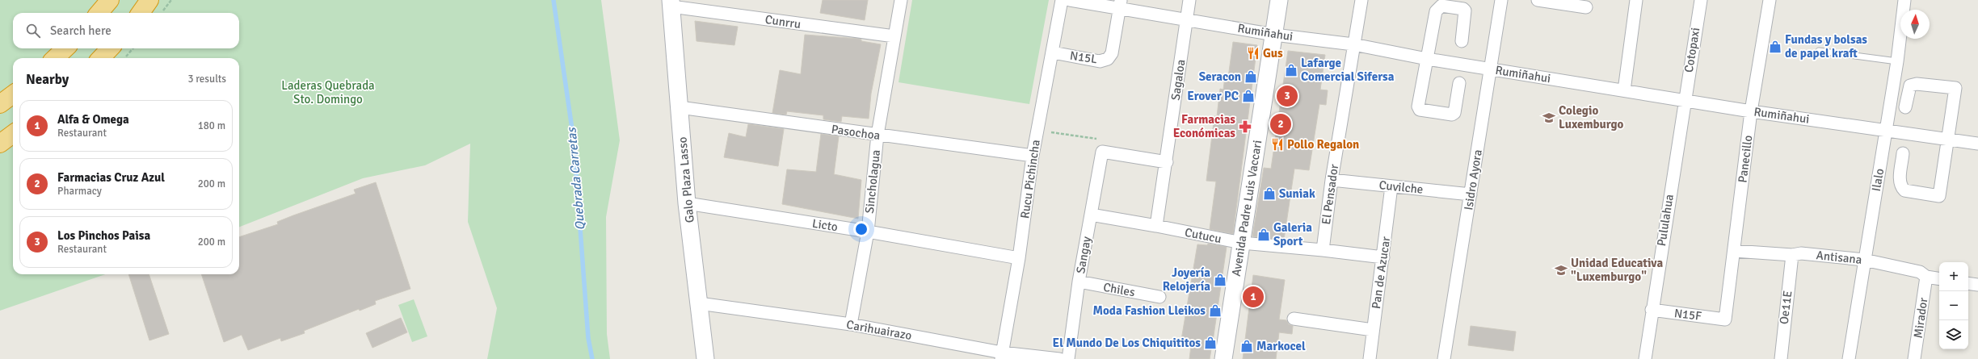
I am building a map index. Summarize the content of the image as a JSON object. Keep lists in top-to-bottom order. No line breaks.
{"streets":{"main road":["Galo Plaza Lasso","Avenida Padre Luis Vaccari"],"street":["Cunrru","Rumiñahui","Cotopaxi","N15L","Sagaloa","Pasochoa","Panecillo","Rucu Pichincha","Isidro Ayora","Ilalo","Sincholagua","Cuvilche","El Pensador","Pululahua","Licto","Cutucu","Sangay","Antisana","Pan de Azucar","Chiles","Oe11E","N15F","Mirador","Carihuairazo"]},"crossings":[["Cunrru","Galo Plaza Lasso"],["Cunrru","Sincholagua"],["Rumiñahui","Cotopaxi"],["Rumiñahui","N15L"],["Rumiñahui","Sagaloa"],["Rumiñahui","Panecillo"],["Rumiñahui","Isidro Ayora"],["Rumiñahui","Ilalo"],["Rumiñahui","El Pensador"],["Rumiñahui","Avenida Padre Luis Vaccari"],["Rumiñahui","Pululahua"],["Cotopaxi","Pululahua"],["N15L","Rucu Pichincha"],["Sagaloa","Cutucu"],["Pasochoa","Rucu Pichincha"],["Pasochoa","Galo Plaza Lasso"],["Pasochoa","Sincholagua"],["Panecillo","Antisana"],["Panecillo","N15F"],["Rucu Pichincha","Licto"],["Rucu Pichincha","Carihuairazo"],["Galo Plaza Lasso","Licto"],["Galo Plaza Lasso","Carihuairazo"],["Isidro Ayora","Cuvilche"],["Ilalo","Antisana"],["Sincholagua","Licto"],["Sincholagua","Carihuairazo"],["Cuvilche","El Pensador"],["Cuvilche","Pan de Azucar"],["El Pensador","Cutucu"],["Avenida Padre Luis Vaccari","Cutucu"],["Pululahua","N15F"],["Cutucu","Sangay"],["Sangay","Chiles"],["Antisana","Oe11E"],["Antisana","Mirador"]],"water":["Quebrada Carretas"],"parks":["Laderas Quebrada Sto. Domingo"],"places":{"shop":["Fundas y bolsas de papel kraft","Lafarge Comercial Sifersa","Seracon","Erover PC","Suniak","Galeria Sport","Joyería Relojería","Moda Fashion Lleikos","El Mundo De Los Chiquititos","Markocel"],"restaurant":["Gus","Pollo Regalon"],"school or university":["Colegio Luxemburgo","Unidad Educativa \"Luxemburgo\""],"pharmacy":["Farmacias Económicas"]},"north":"top","page":{"search":"Search here","heading":["Nearby","3 results"],"pins":["3","2","1"],"list":[{"mark":"1","name":"Alfa & Omega","note":"Restaurant","value":"180 m"},{"mark":"2","name":"Farmacias Cruz Azul","note":"Pharmacy","value":"200 m"},{"mark":"3","name":"Los Pinchos Paisa","note":"Restaurant","value":"200 m"}],"map_buttons":["+","−"]}}
